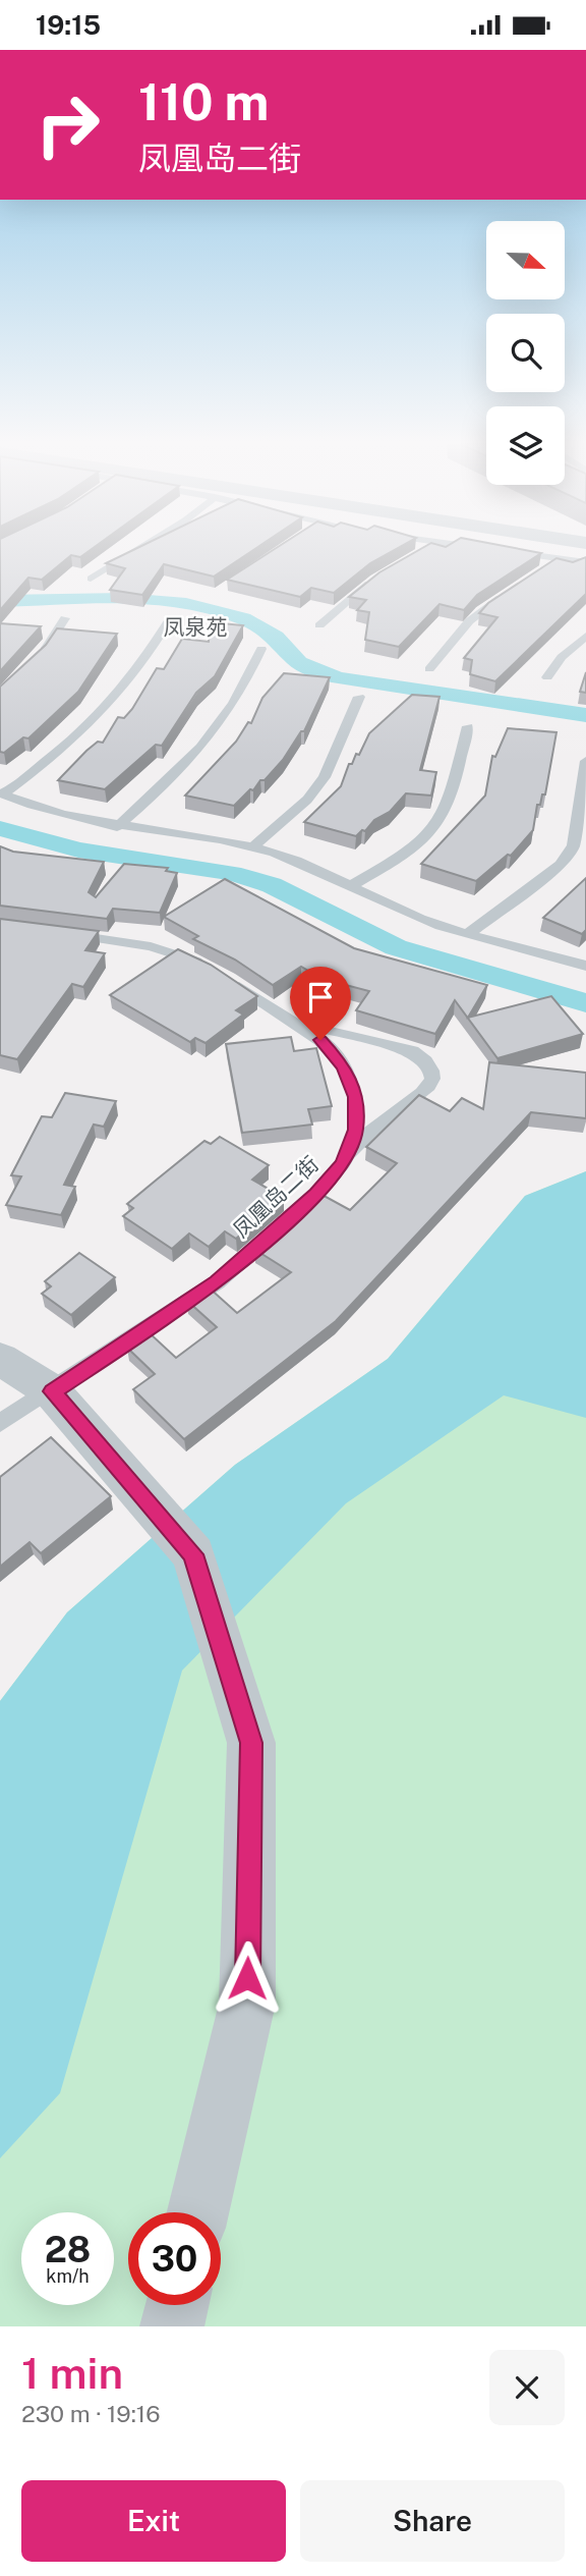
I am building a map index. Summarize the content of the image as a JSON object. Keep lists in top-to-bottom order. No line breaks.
{"streets":{"lane":["凤凰岛二街"]},"districts":["凤泉苑"],"north":"right","page":{"status":"19:15","turn":["110 m","凤凰岛二街"],"speed":"28 km/h","limit":"30","heading":["1 min","230 m · 19:16"],"buttons":["Exit","Share"]}}
